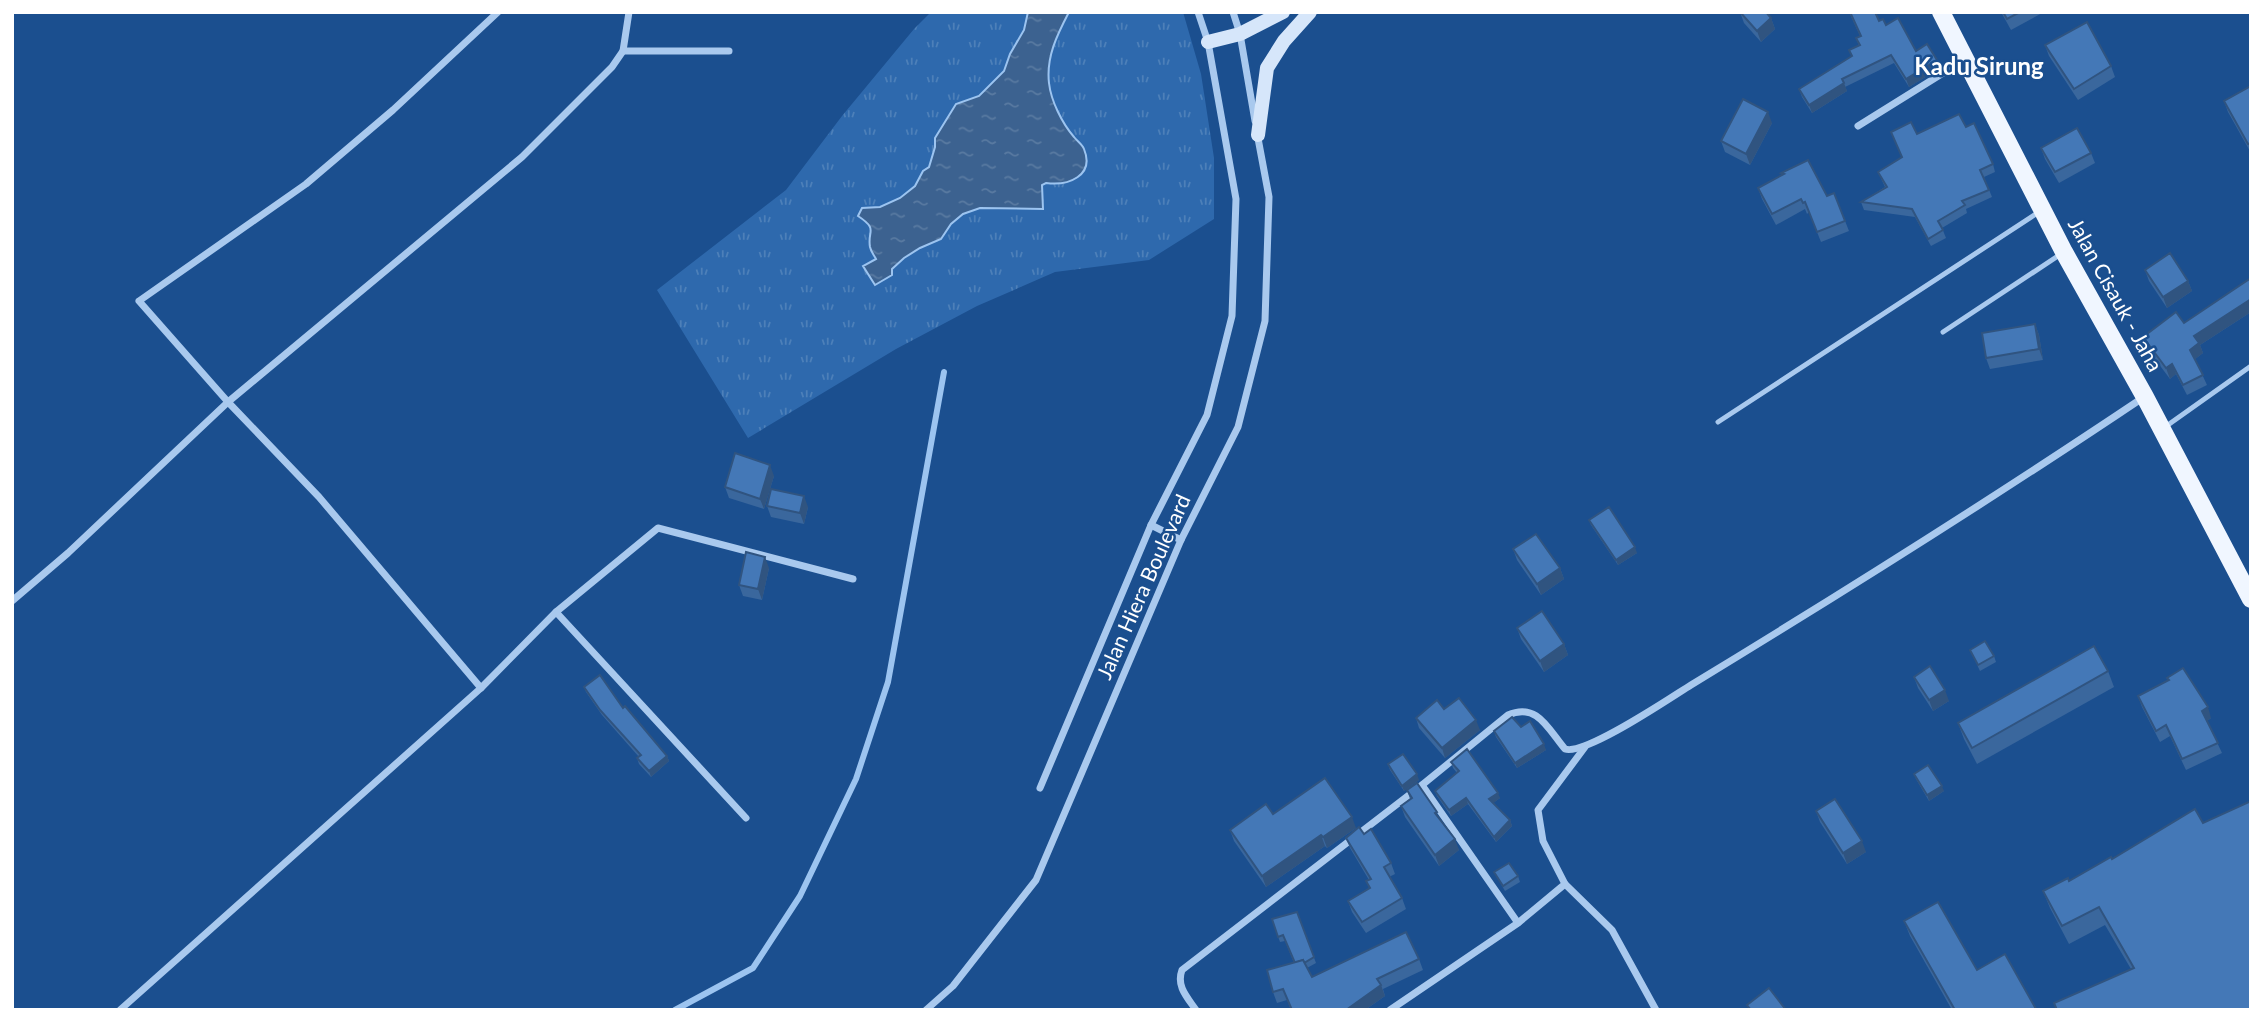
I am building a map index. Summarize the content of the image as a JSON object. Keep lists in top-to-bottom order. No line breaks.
{"streets":{"main road":["Jalan Cisauk - Jaha"],"street":["Jalan Hiera Boulevard"]},"districts":["Kadu Sirung"]}
